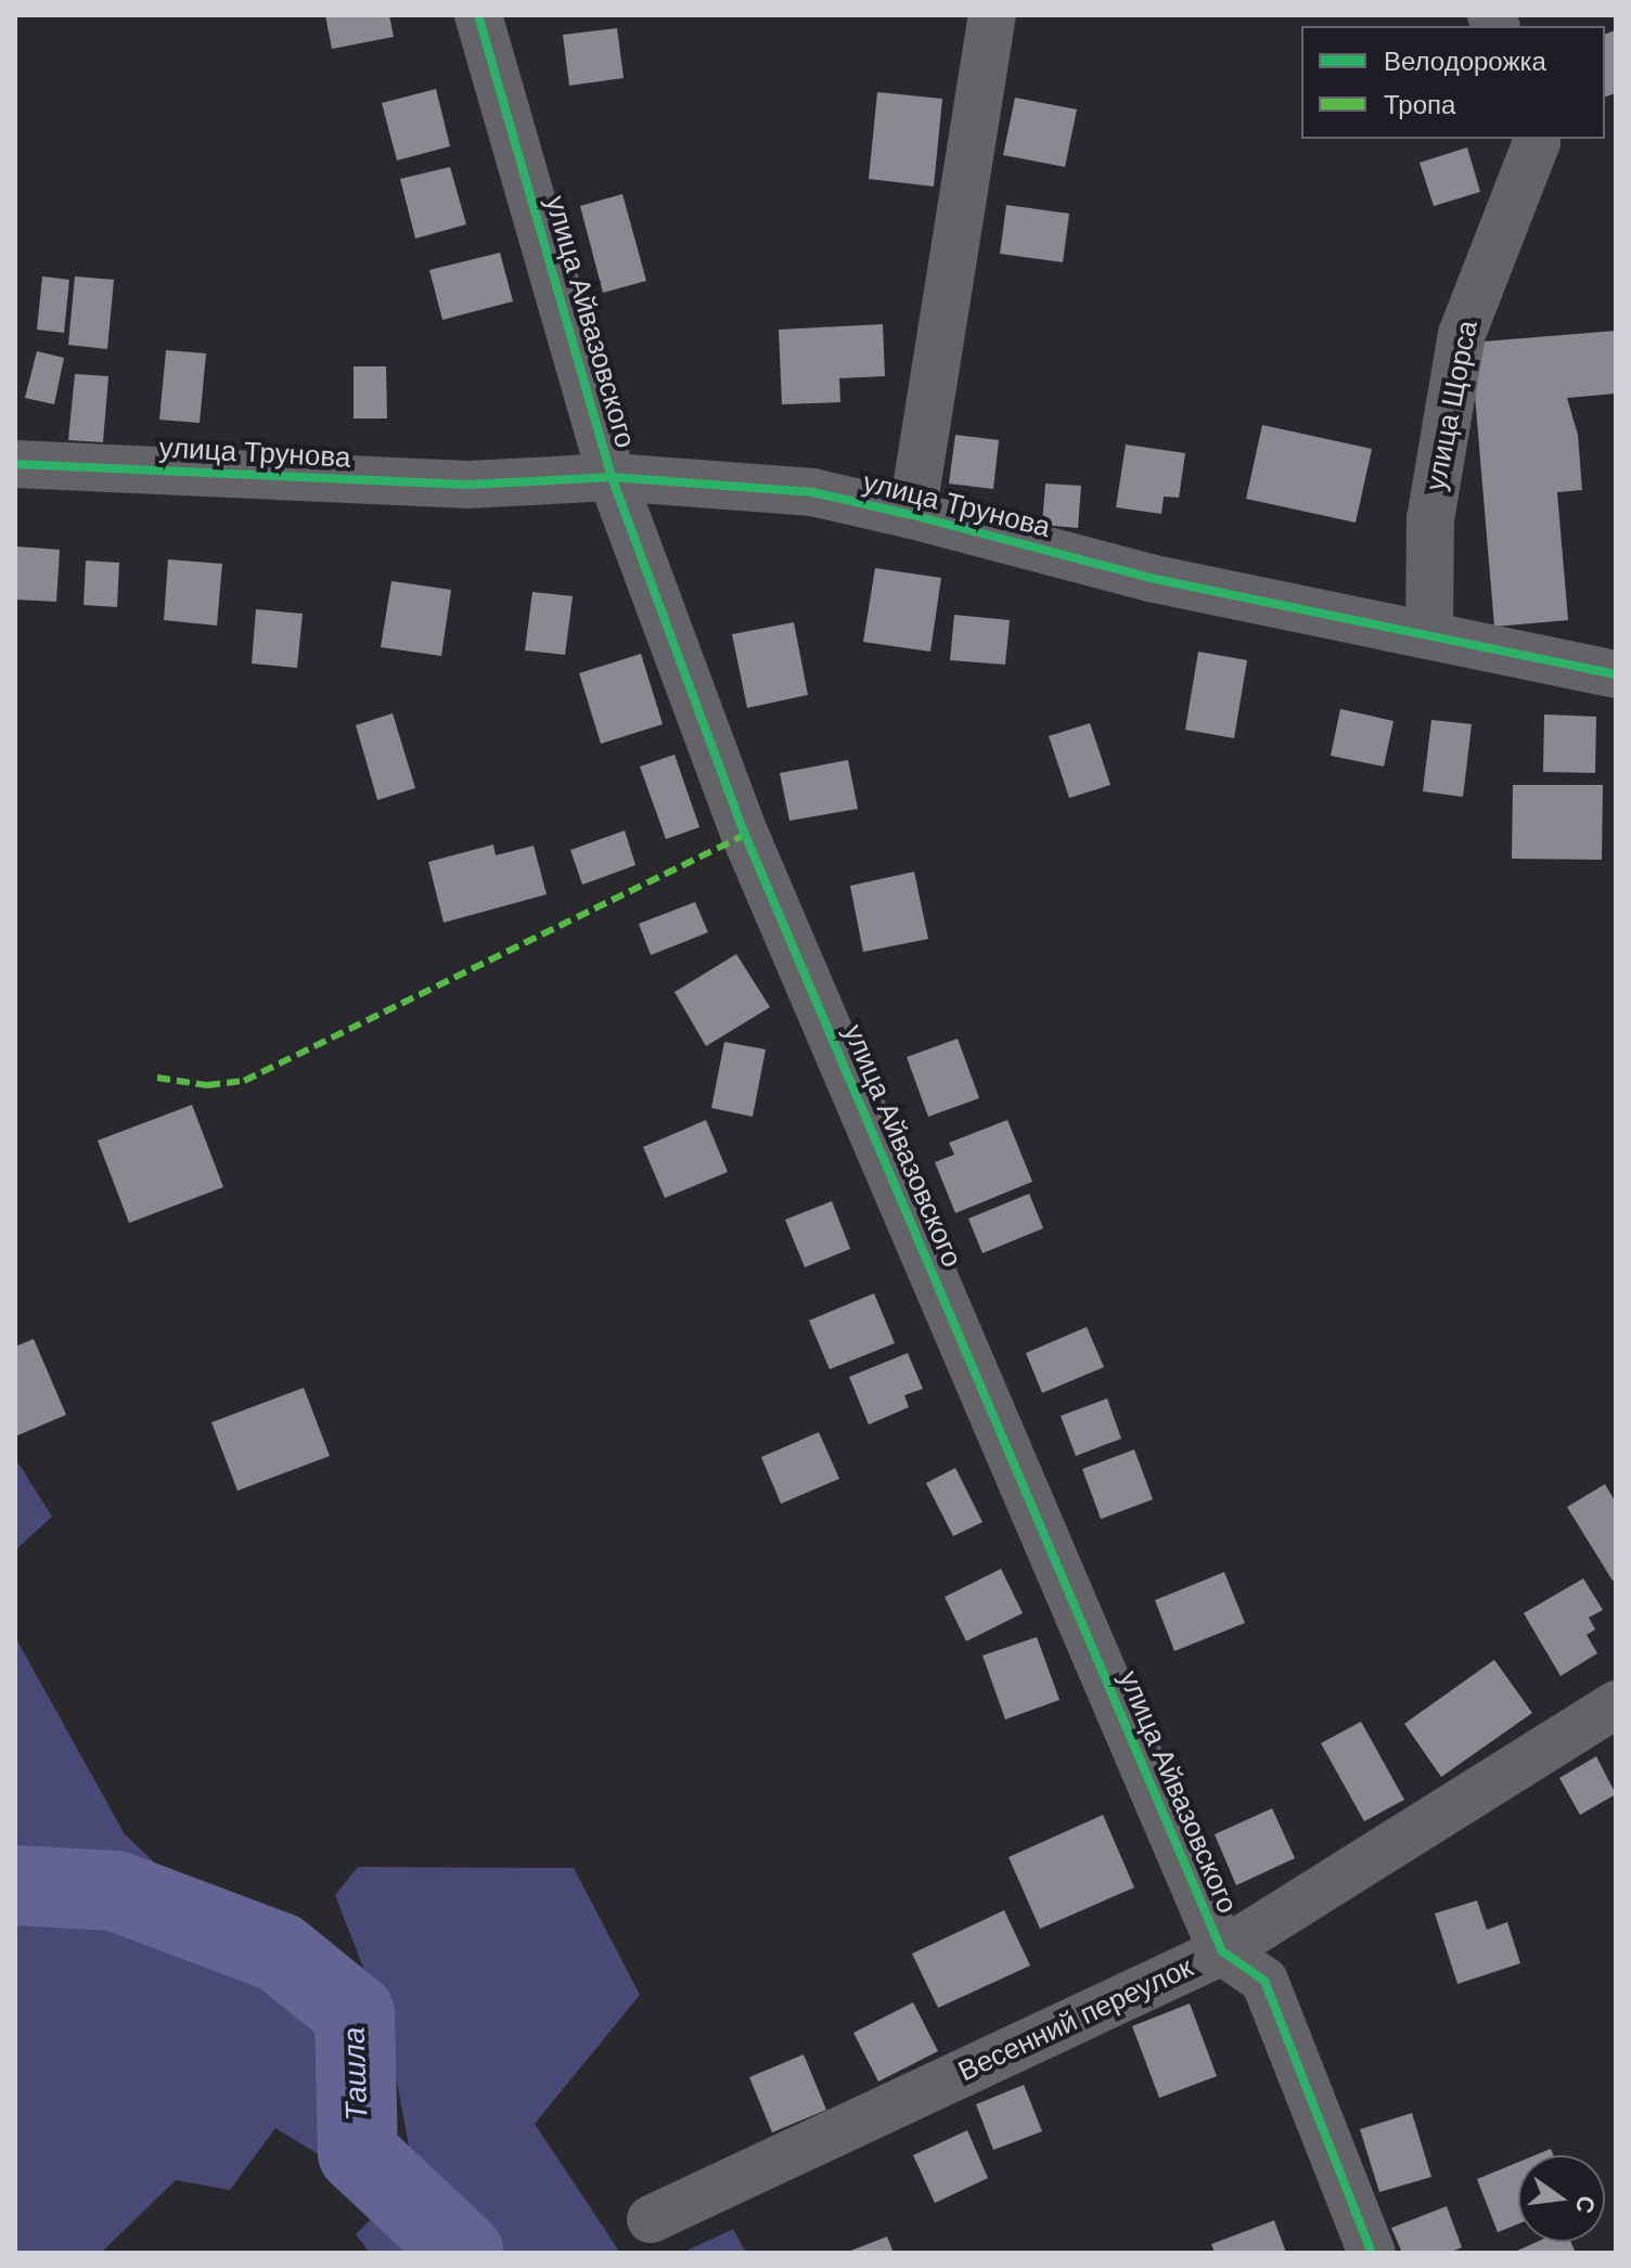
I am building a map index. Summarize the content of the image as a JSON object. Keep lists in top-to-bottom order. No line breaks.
{"streets":{"street":["улица Айвазовского","улица Щорса","улица Трунова","Весенний переулок"]},"crossings":[["улица Айвазовского","улица Трунова"],["улица Айвазовского","Весенний переулок"],["улица Щорса","улица Трунова"]],"water":["Ташла"],"legend":["Велодорожка","Тропа"],"north":"right"}
